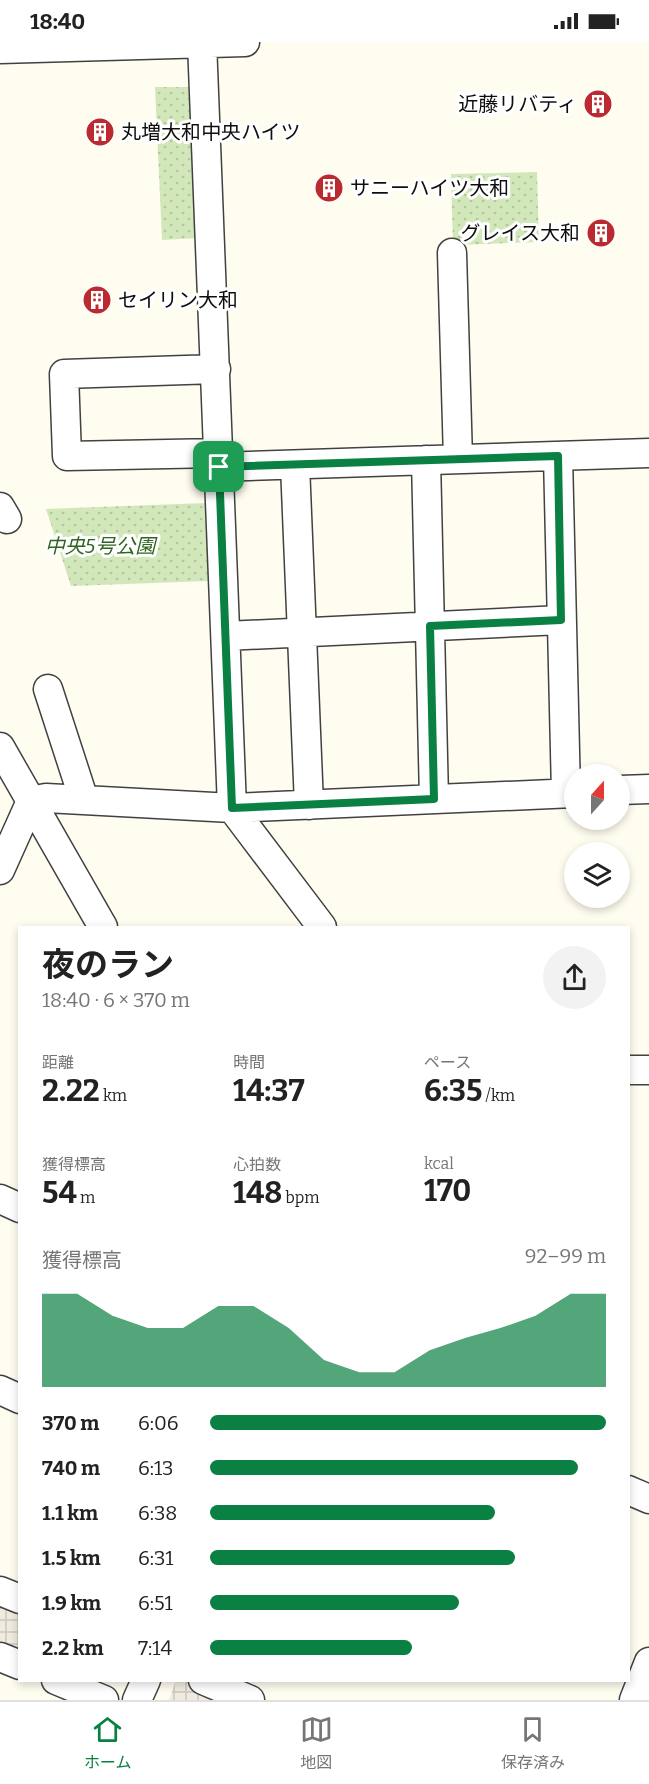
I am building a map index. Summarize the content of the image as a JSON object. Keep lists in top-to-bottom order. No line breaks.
{"parks":["中央5号公園"],"places":{"building":["近藤リバティ","丸増大和中央ハイツ","サニーハイツ大和","グレイス大和","セイリン大和"]},"north":"top","page":{"status":"18:40","heading":["夜のラン","18:40 · 6 × 370 m"],"stats":[["距離","2.22 km"],["時間","14:37"],["ペース","6:35 /km"],["獲得標高","54 m"],["心拍数","148 bpm"],["kcal","170"]],"chart":["獲得標高","92–99 m"],"list":[{"name":"370 m","note":"6:06"},{"name":"740 m","note":"6:13"},{"name":"1.1 km","note":"6:38"},{"name":"1.5 km","note":"6:31"},{"name":"1.9 km","note":"6:51"},{"name":"2.2 km","note":"7:14"}],"tabs":["ホーム","地図","保存済み"]}}
